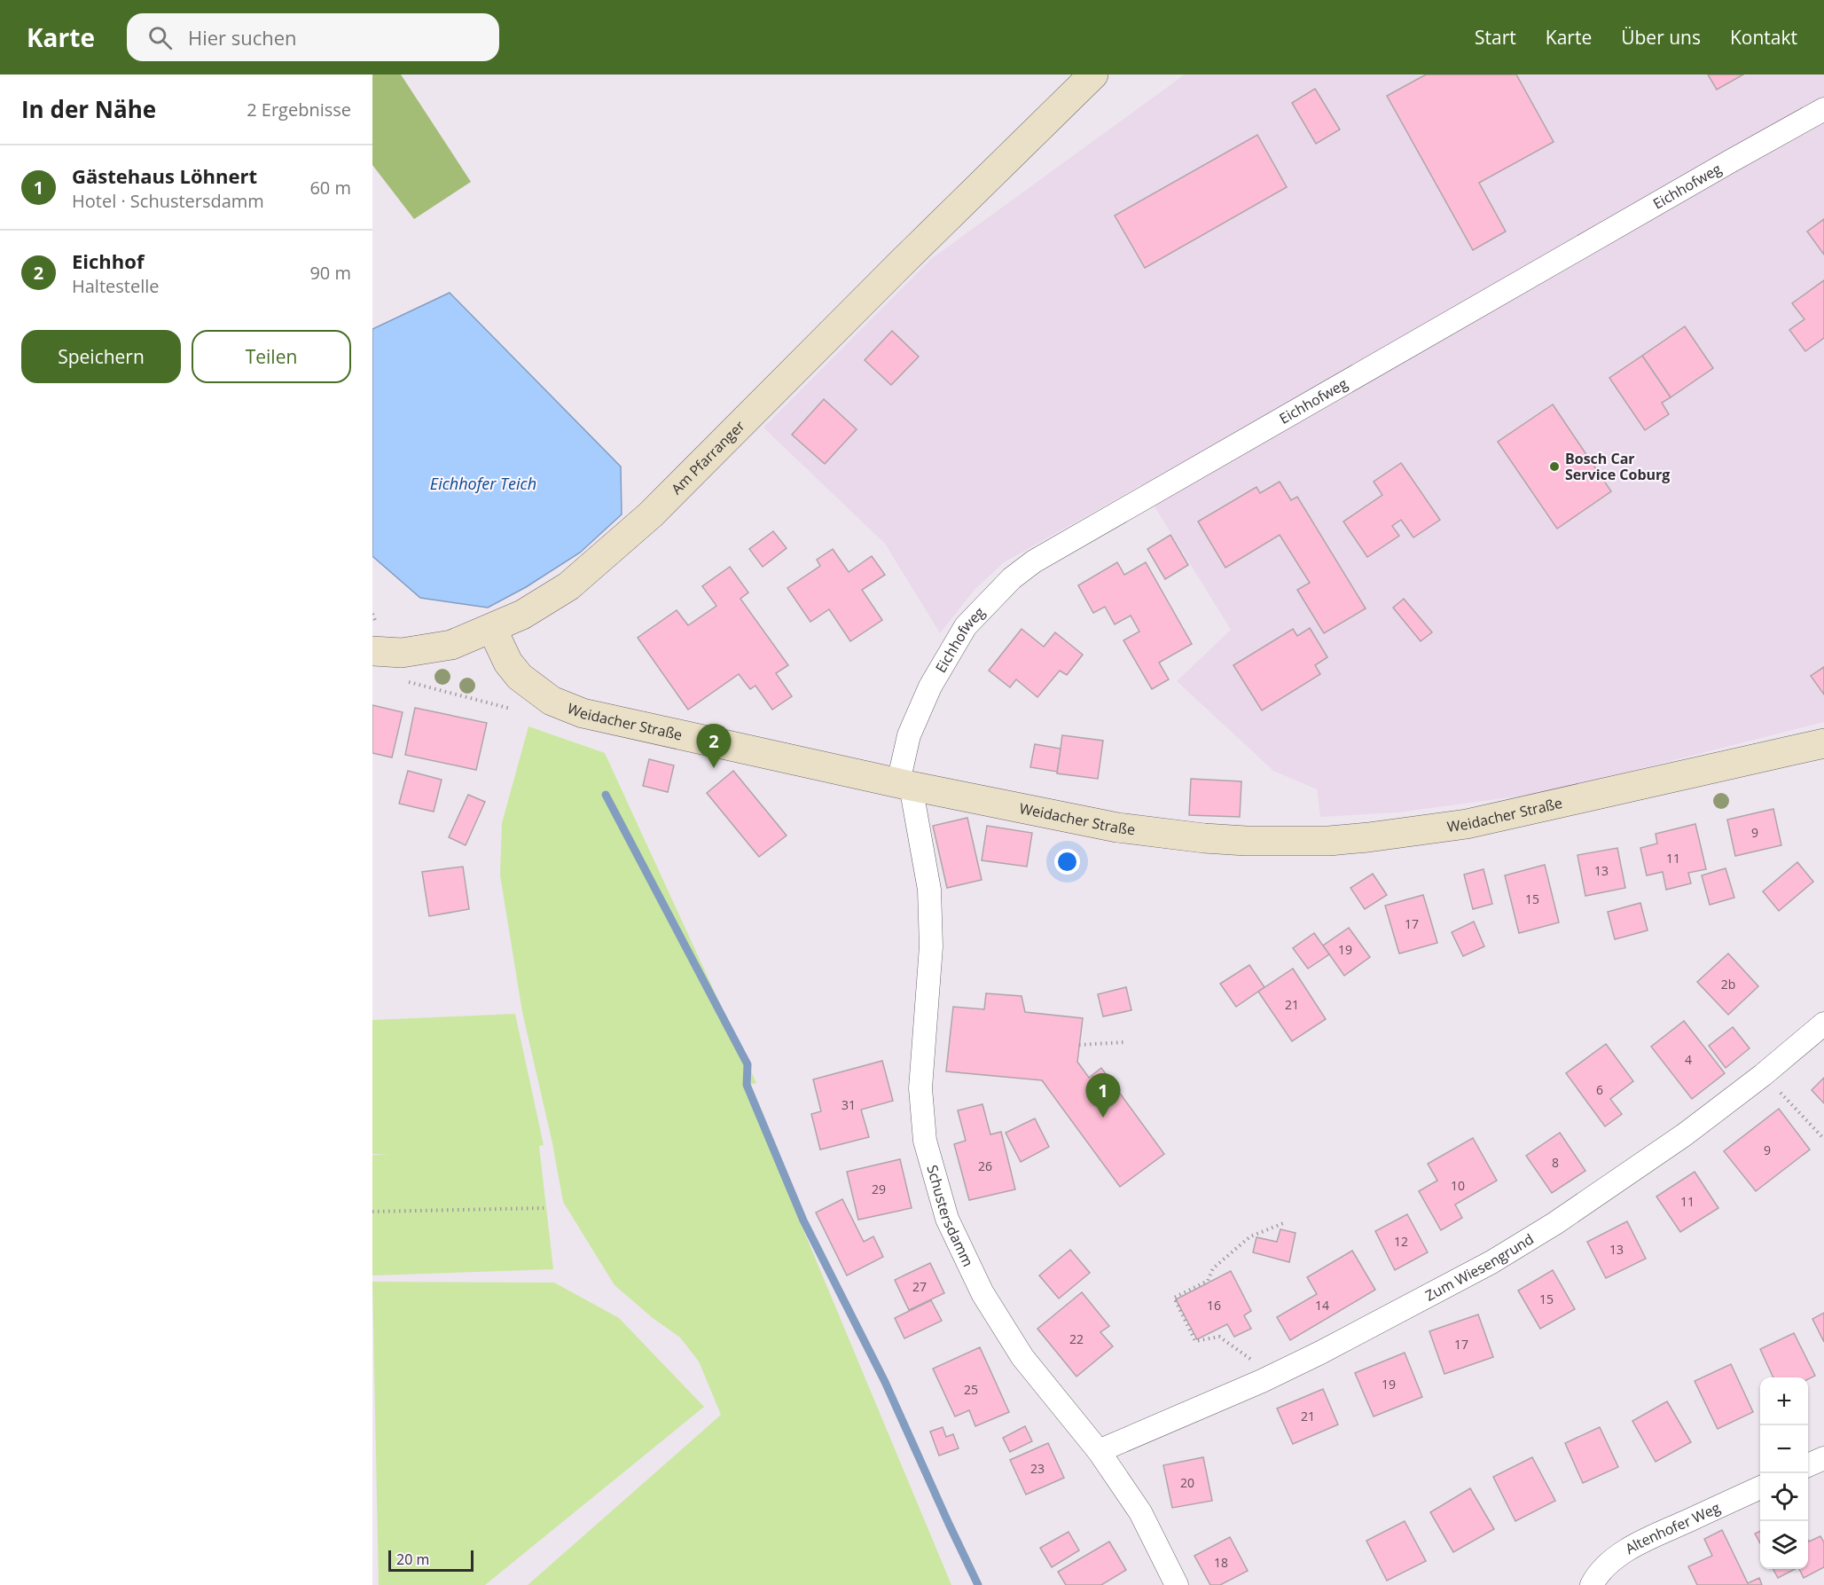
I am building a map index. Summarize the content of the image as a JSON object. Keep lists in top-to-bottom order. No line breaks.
{"streets":{"street":["Eichhofweg","Am Pfarranger","Weidacher Straße","Schustersdamm","Zum Wiesengrund","Altenhofer Weg"]},"crossings":[["Eichhofweg","Weidacher Straße"],["Eichhofweg","Schustersdamm"],["Am Pfarranger","Weidacher Straße"],["Weidacher Straße","Schustersdamm"],["Schustersdamm","Zum Wiesengrund"]],"water":["Eichhofer Teich"],"places":["Bosch Car Service Coburg"],"house_numbers":["9","11","13","15","17","19","2b","21","4","6","31","9","8","26","10","29","11","12","13","27","15","16","14","22","17","19","25","21","23","20","18"],"scale_bar":"20 m","page":{"header":"Karte","search":"Hier suchen","nav":["Start","Karte","Über uns","Kontakt"],"heading":["In der Nähe","2 Ergebnisse"],"list":[{"mark":"1","name":"Gästehaus Löhnert","note":"Hotel · Schustersdamm","value":"60 m"},{"mark":"2","name":"Eichhof","note":"Haltestelle","value":"90 m"}],"buttons":["Speichern","Teilen"],"pins":["2","1"],"map_buttons":["+","−"],"scale":"20 m"}}
